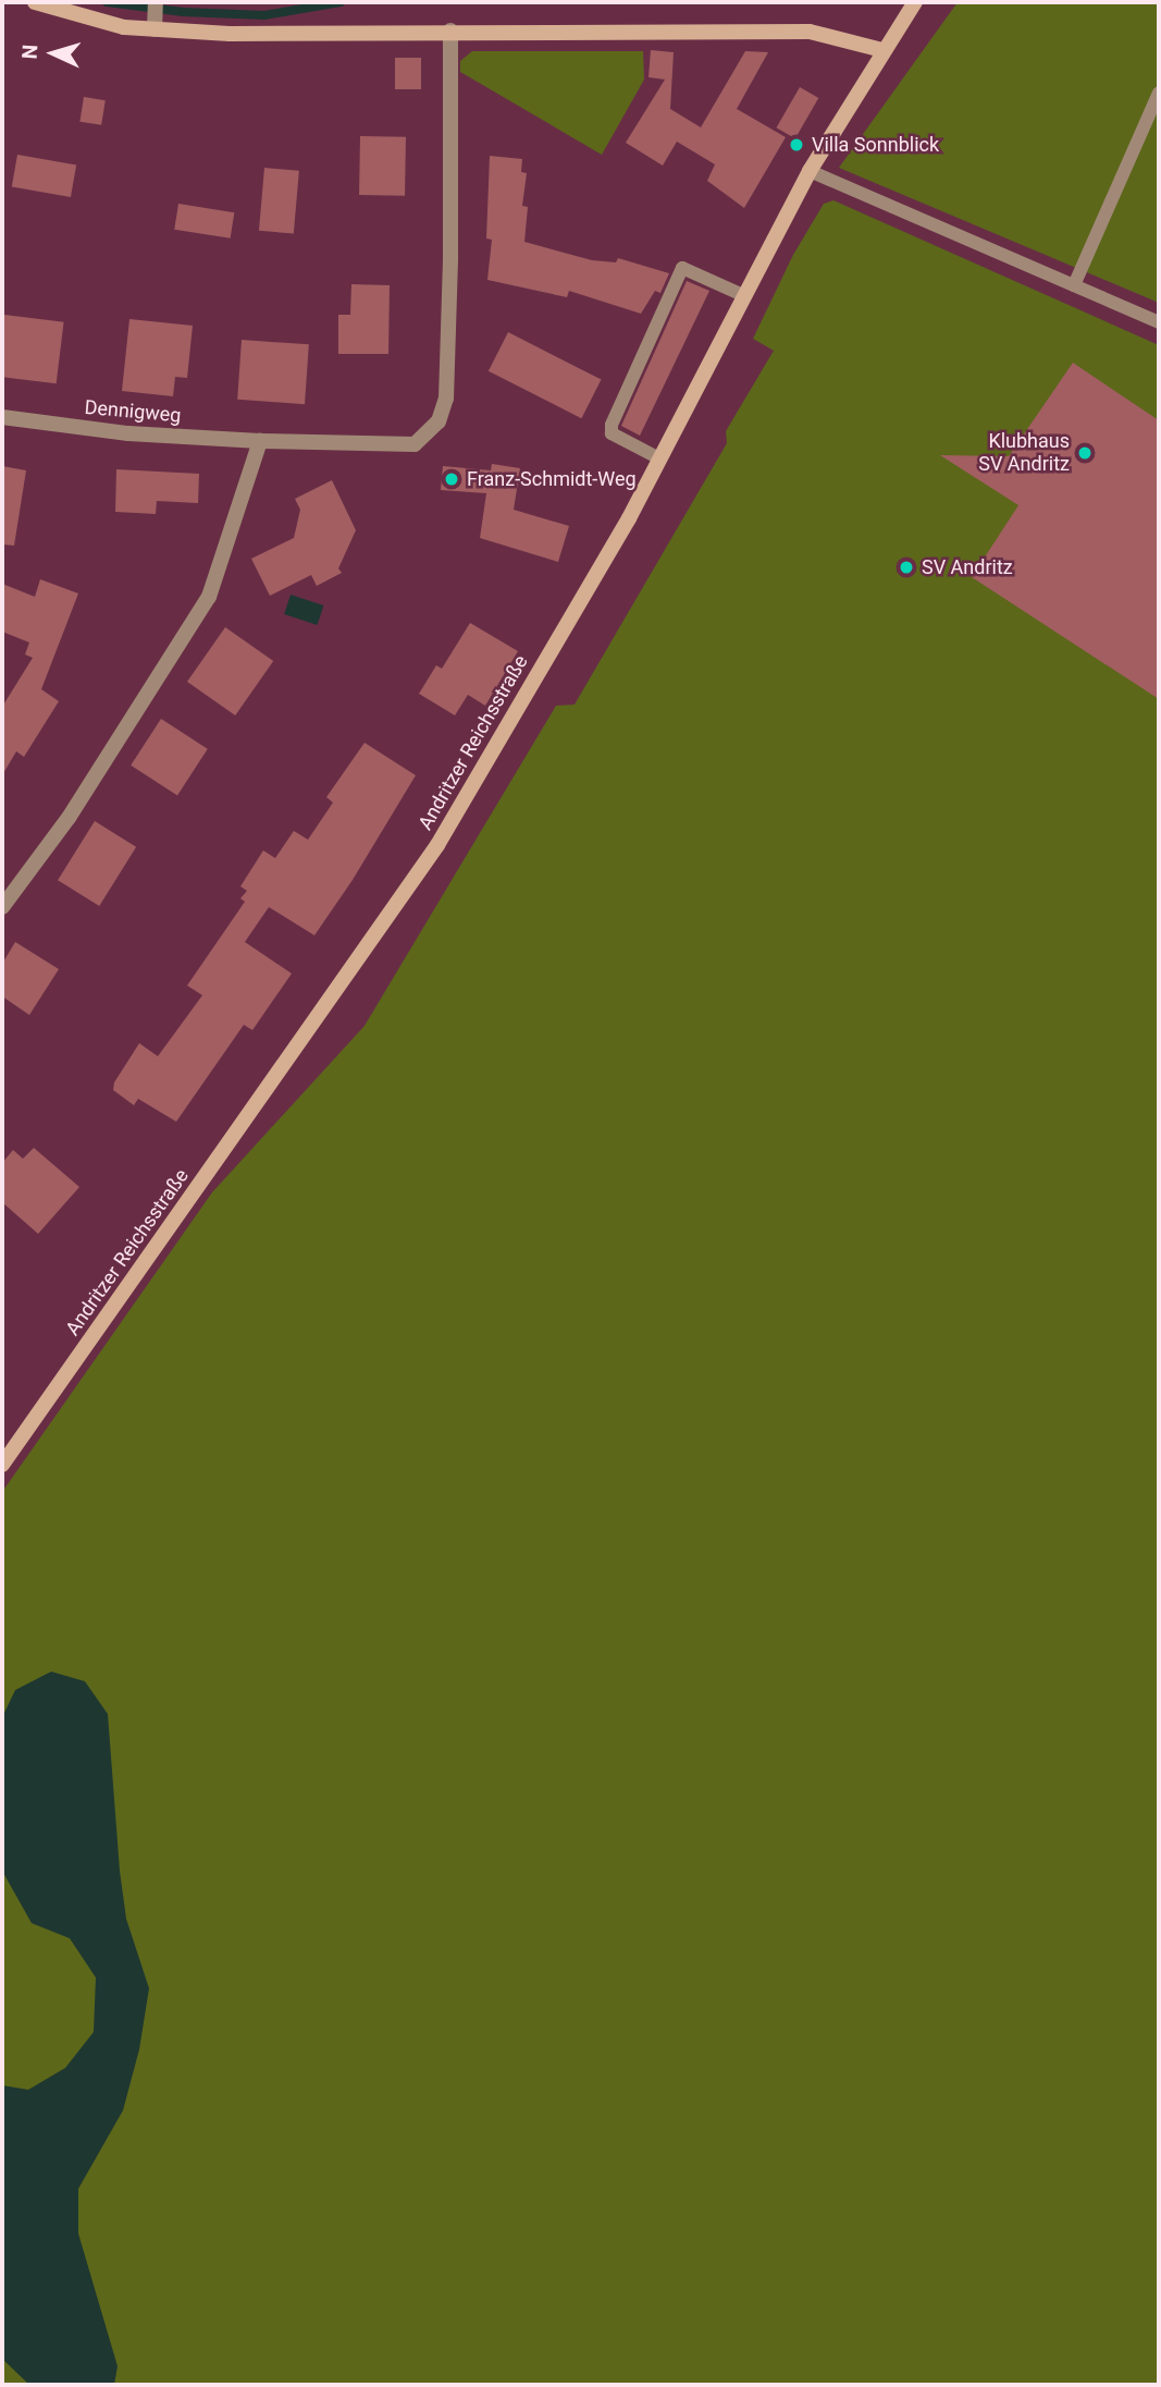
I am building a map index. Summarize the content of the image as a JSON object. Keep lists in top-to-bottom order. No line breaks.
{"streets":{"street":["Dennigweg","Andritzer Reichsstraße"]},"places":["Villa Sonnblick","Klubhaus SV Andritz","Franz-Schmidt-Weg","SV Andritz"],"north":"left"}
